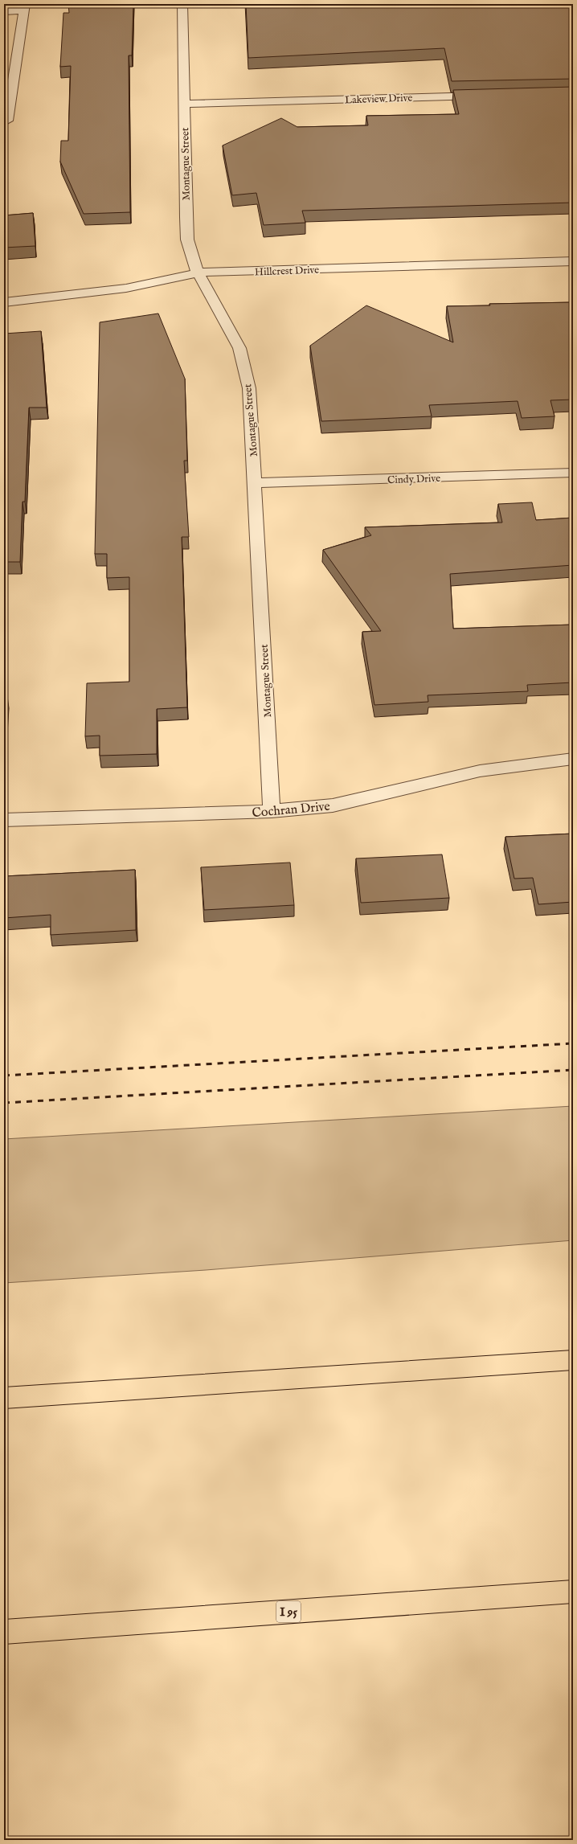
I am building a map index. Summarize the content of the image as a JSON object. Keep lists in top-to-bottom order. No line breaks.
{"streets":{"highway":["I 95"],"street":["Lakeview Drive","Montague Street","Hillcrest Drive","Cindy Drive","Cochran Drive"]},"crossings":[["Lakeview Drive","Montague Street"],["Montague Street","Hillcrest Drive"],["Montague Street","Cindy Drive"],["Montague Street","Cochran Drive"]]}
